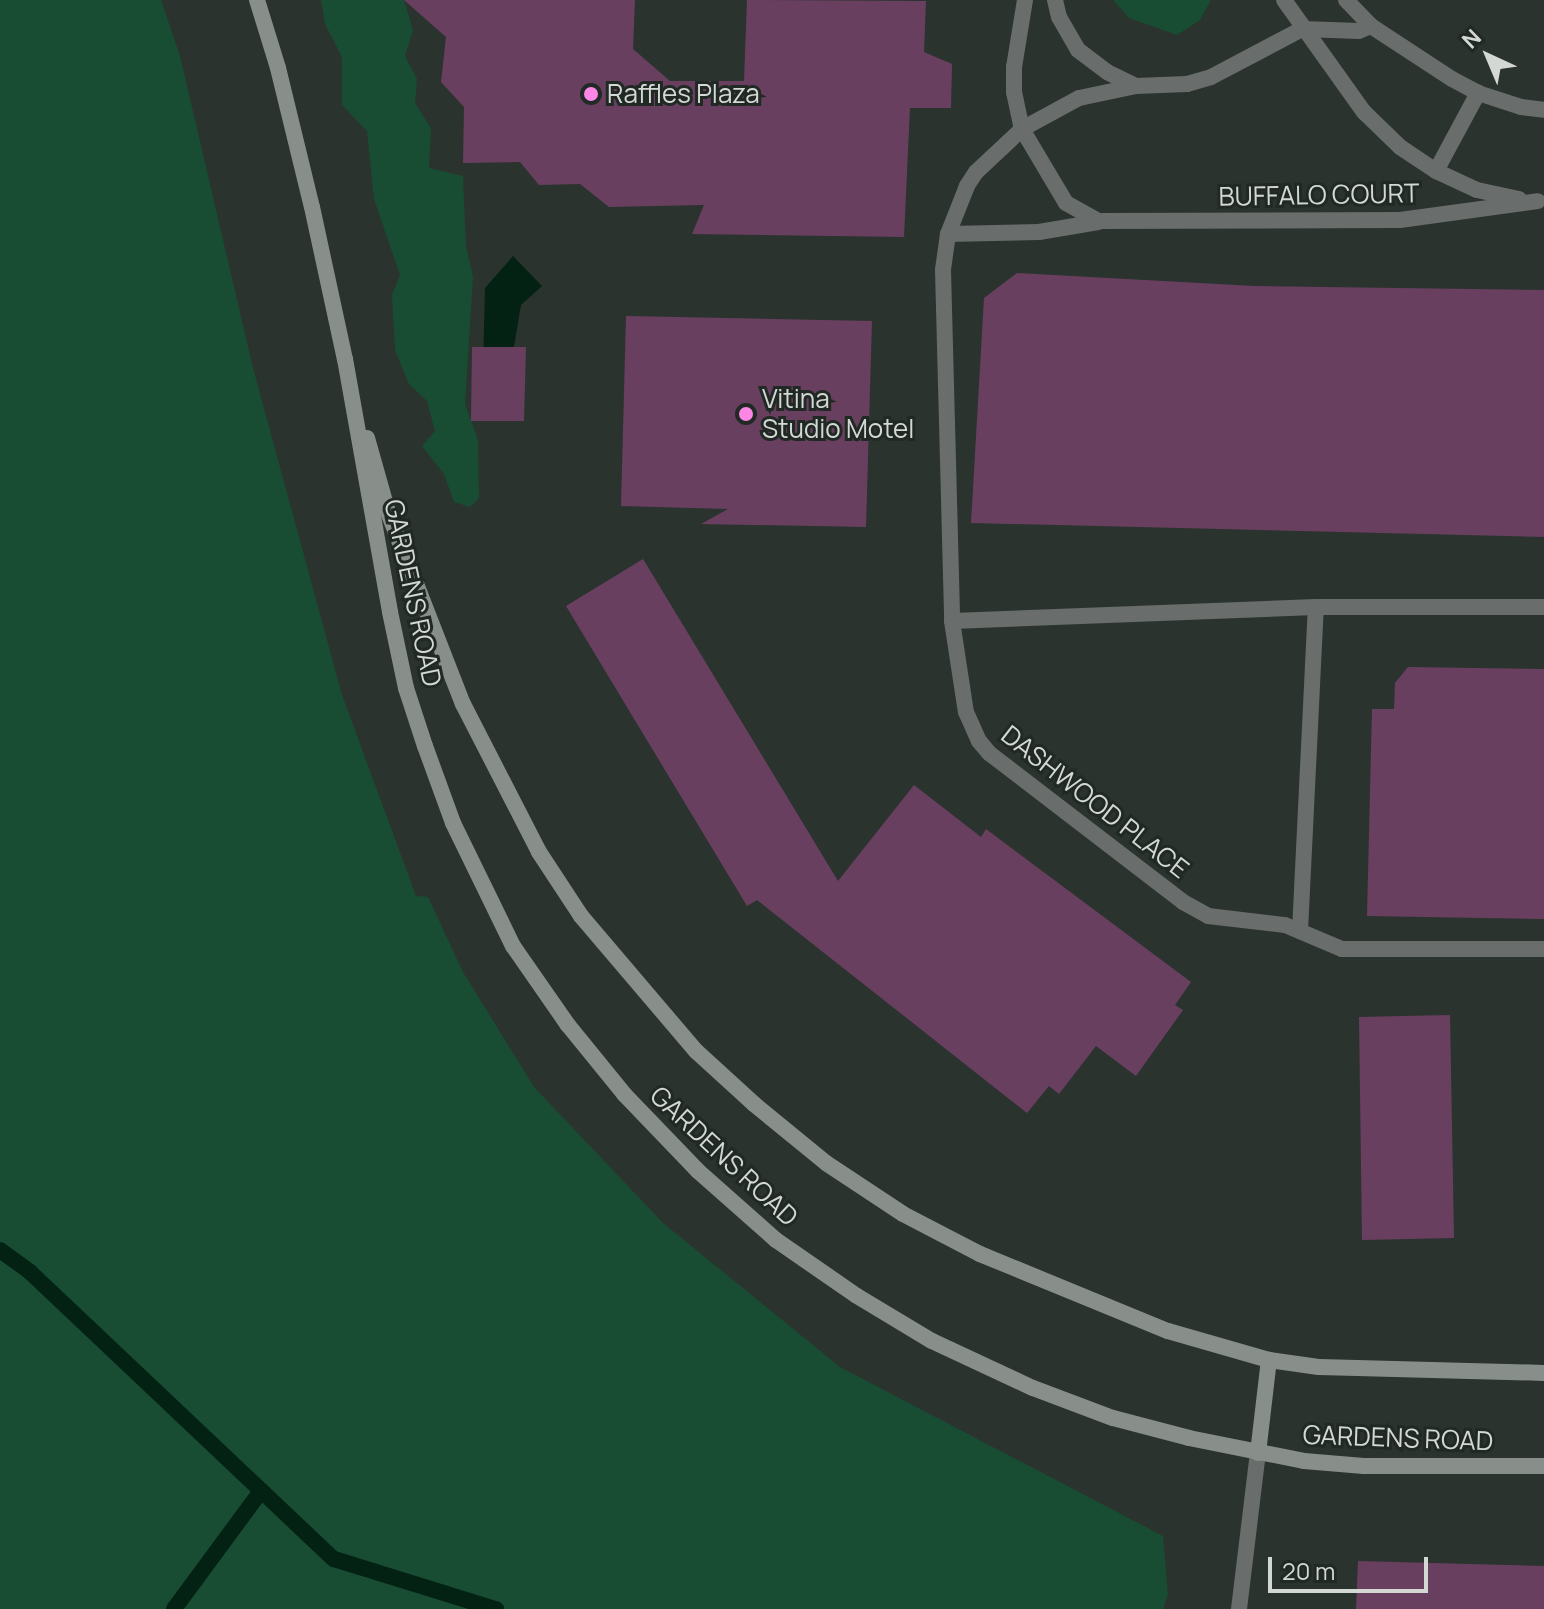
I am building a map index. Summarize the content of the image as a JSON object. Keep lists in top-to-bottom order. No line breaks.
{"streets":{"street":["BUFFALO COURT","GARDENS ROAD","DASHWOOD PLACE"]},"crossings":[["BUFFALO COURT","DASHWOOD PLACE"]],"places":["Raffles Plaza","Vitina Studio Motel"],"scale_bar":"20 m","north":"top left"}
